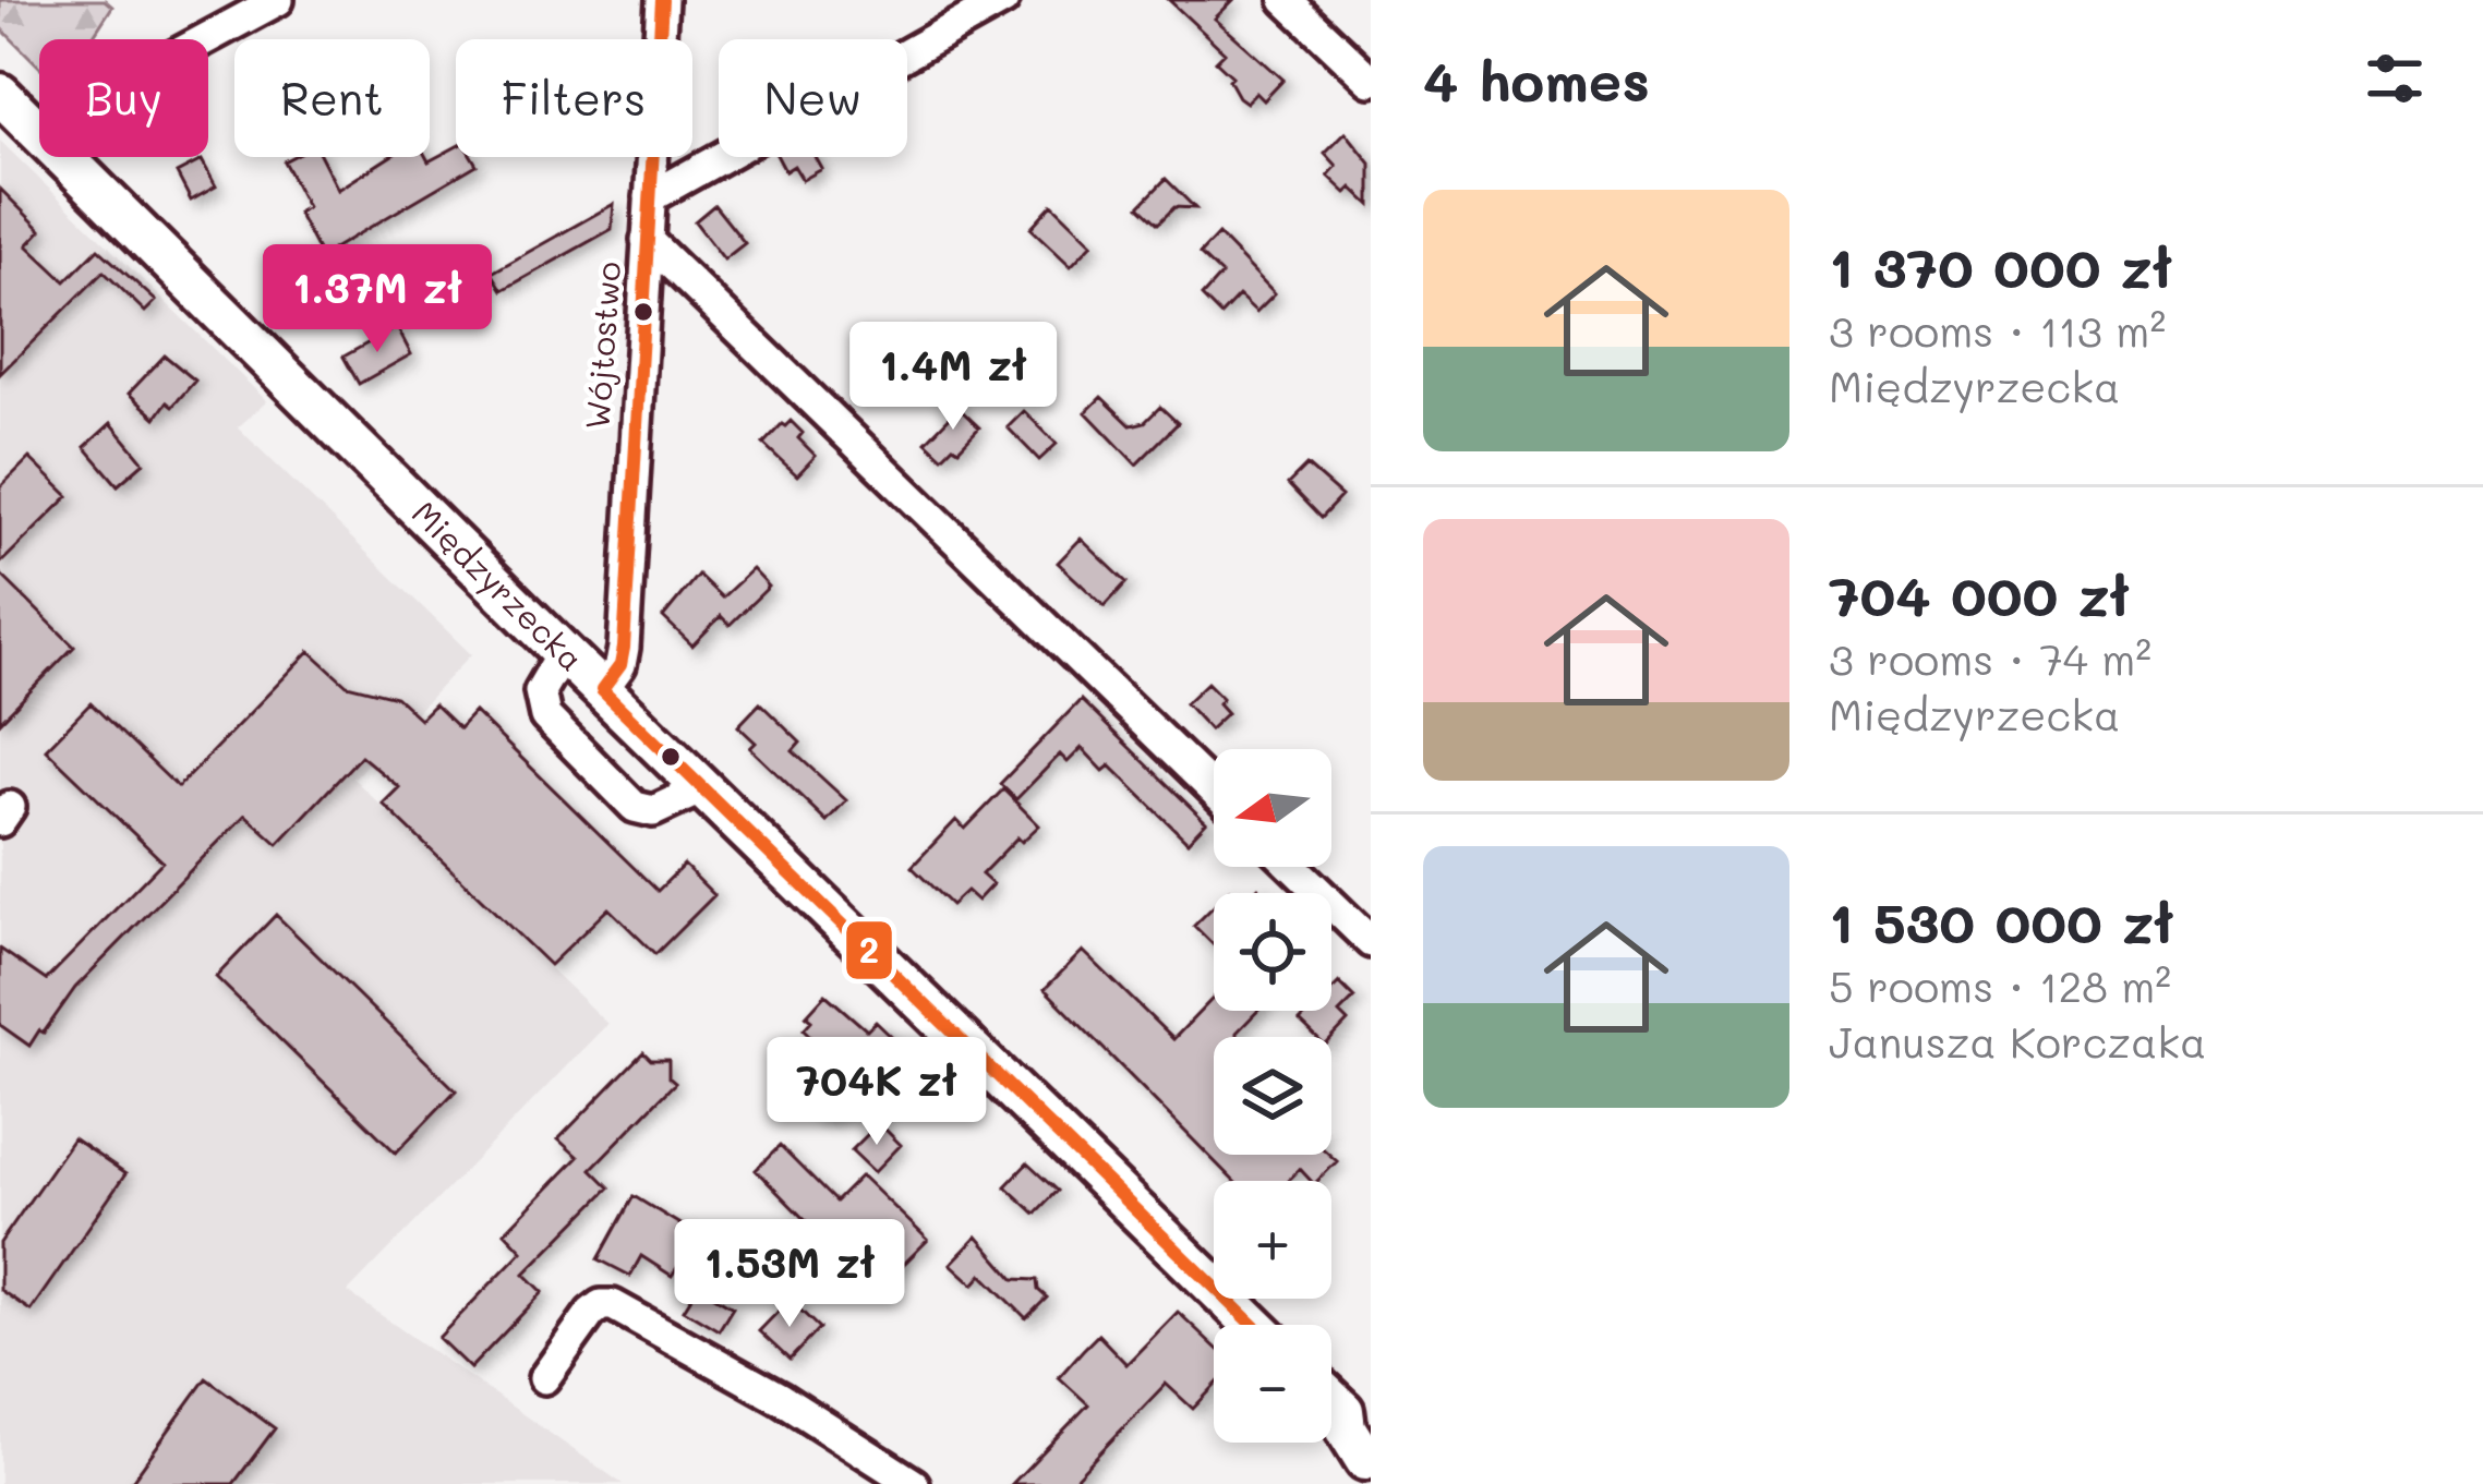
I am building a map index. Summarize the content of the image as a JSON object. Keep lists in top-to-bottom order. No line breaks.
{"streets":{"main road":["Międzyrzecka"],"street":["Wójtostwo"]},"crossings":[["Wójtostwo","Międzyrzecka"]],"lines":["transit line 2"],"north":"left","page":{"heading":"4 homes","chip":["Buy","Rent","Filters","New"],"list":[{"name":"1 370 000 zł","note":"3 rooms · 113 m² · Międzyrzecka"},{"name":"704 000 zł","note":"3 rooms · 74 m² · Międzyrzecka"},{"name":"1 530 000 zł","note":"5 rooms · 128 m² · Janusza Korczaka"}],"price":["1.37M zł","1.4M zł","704K zł","1.53M zł"],"map_buttons":["+","−"]}}
